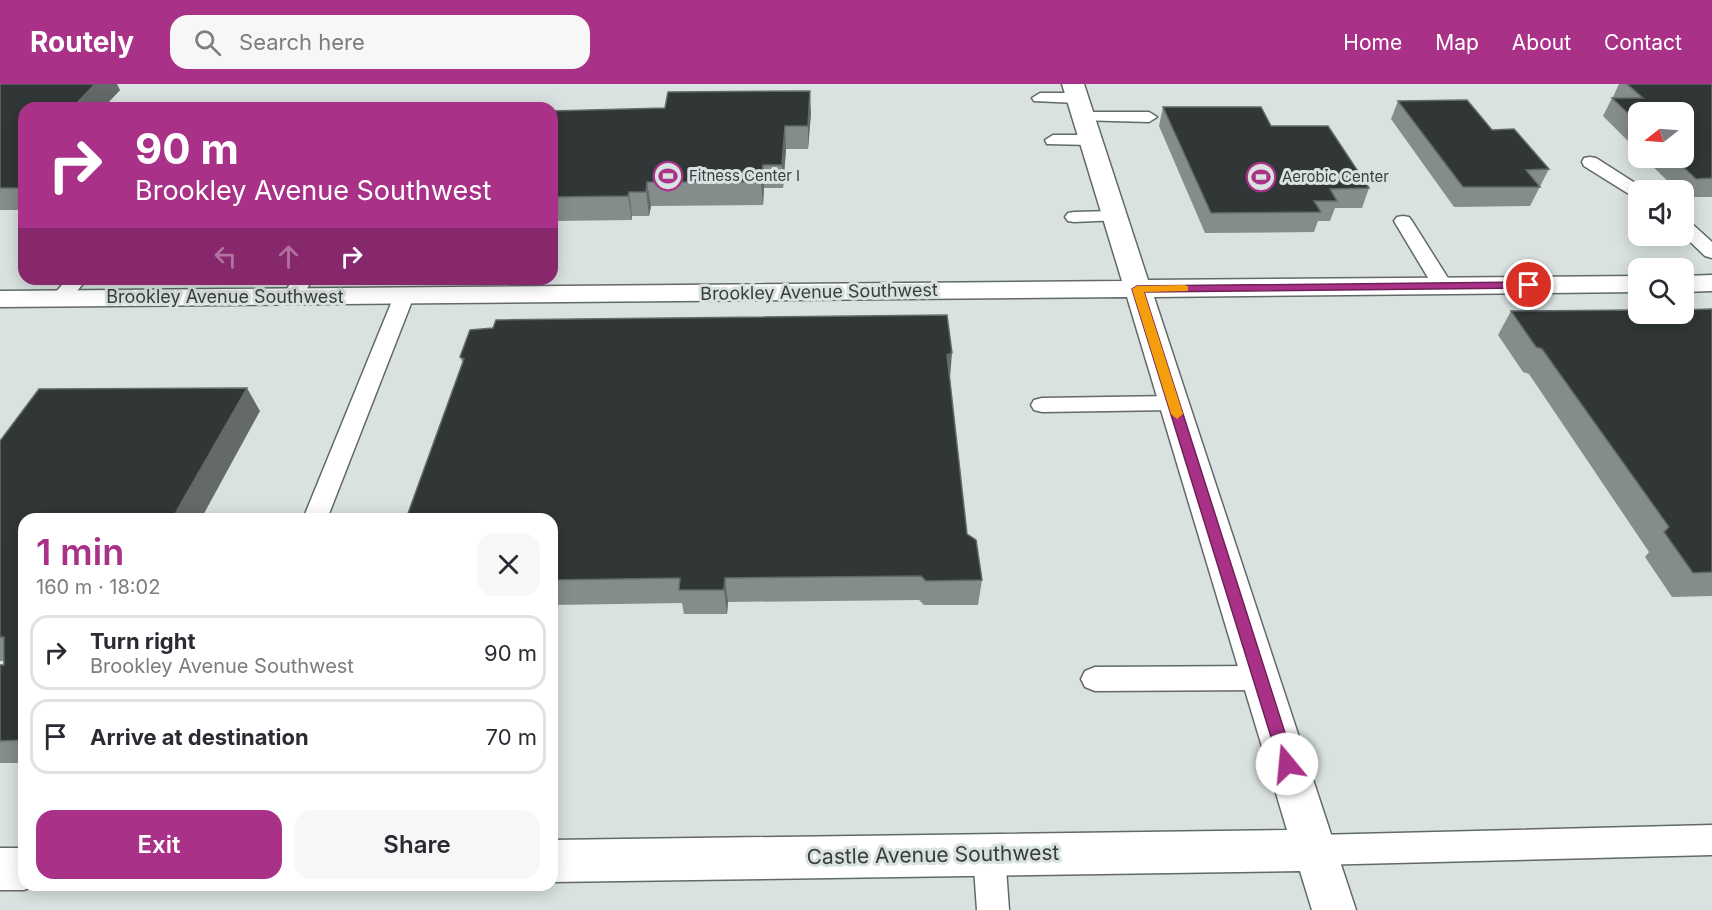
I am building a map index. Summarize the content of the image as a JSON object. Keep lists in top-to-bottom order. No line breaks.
{"streets":{"street":["Brookley Avenue Southwest","Castle Avenue Southwest"]},"places":{"sports":["Fitness Center I","Aerobic Center"]},"north":"left","page":{"header":"Routely","search":"Search here","nav":["Home","Map","About","Contact"],"turn":["90 m","Brookley Avenue Southwest"],"heading":["1 min","160 m · 18:02"],"list":[{"name":"Turn right","note":"Brookley Avenue Southwest","value":"90 m"},{"name":"Arrive at destination","value":"70 m"}],"buttons":["Exit","Share"]}}
